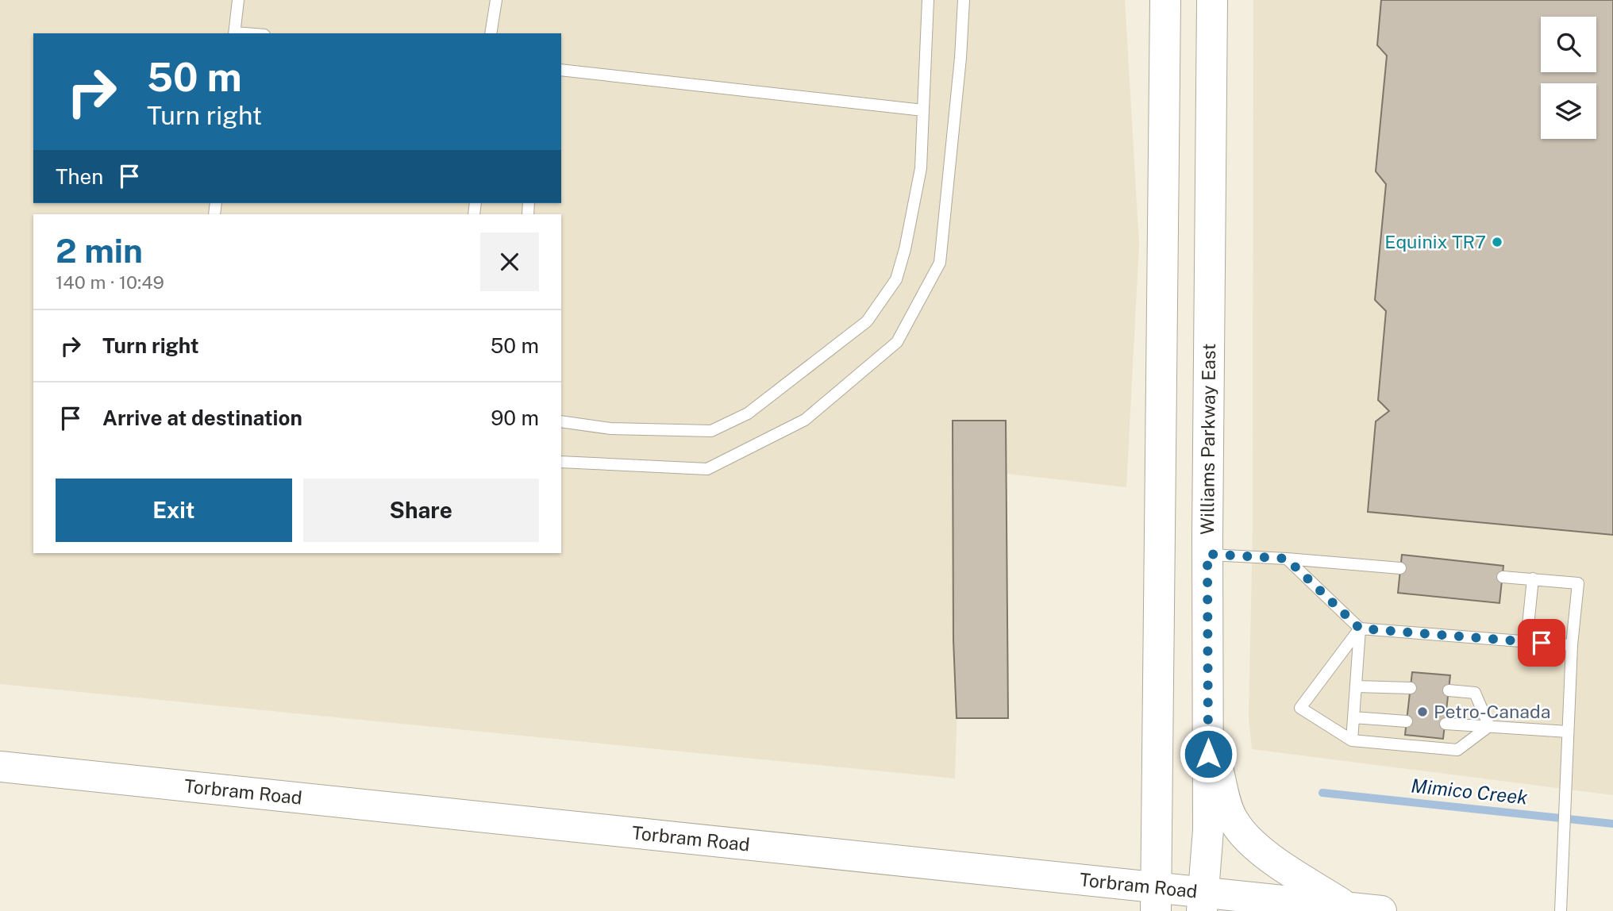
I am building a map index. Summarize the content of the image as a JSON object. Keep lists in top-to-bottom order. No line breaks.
{"streets":{"main road":["Williams Parkway East","Torbram Road"]},"crossings":[["Williams Parkway East","Torbram Road"]],"water":["Mimico Creek"],"places":["Equinix TR7","Petro-Canada"],"page":{"turn":["50 m","Turn right"],"then":"Then","heading":["2 min","140 m · 10:49"],"list":[{"name":"Turn right","value":"50 m"},{"name":"Arrive at destination","value":"90 m"}],"buttons":["Exit","Share"]}}
